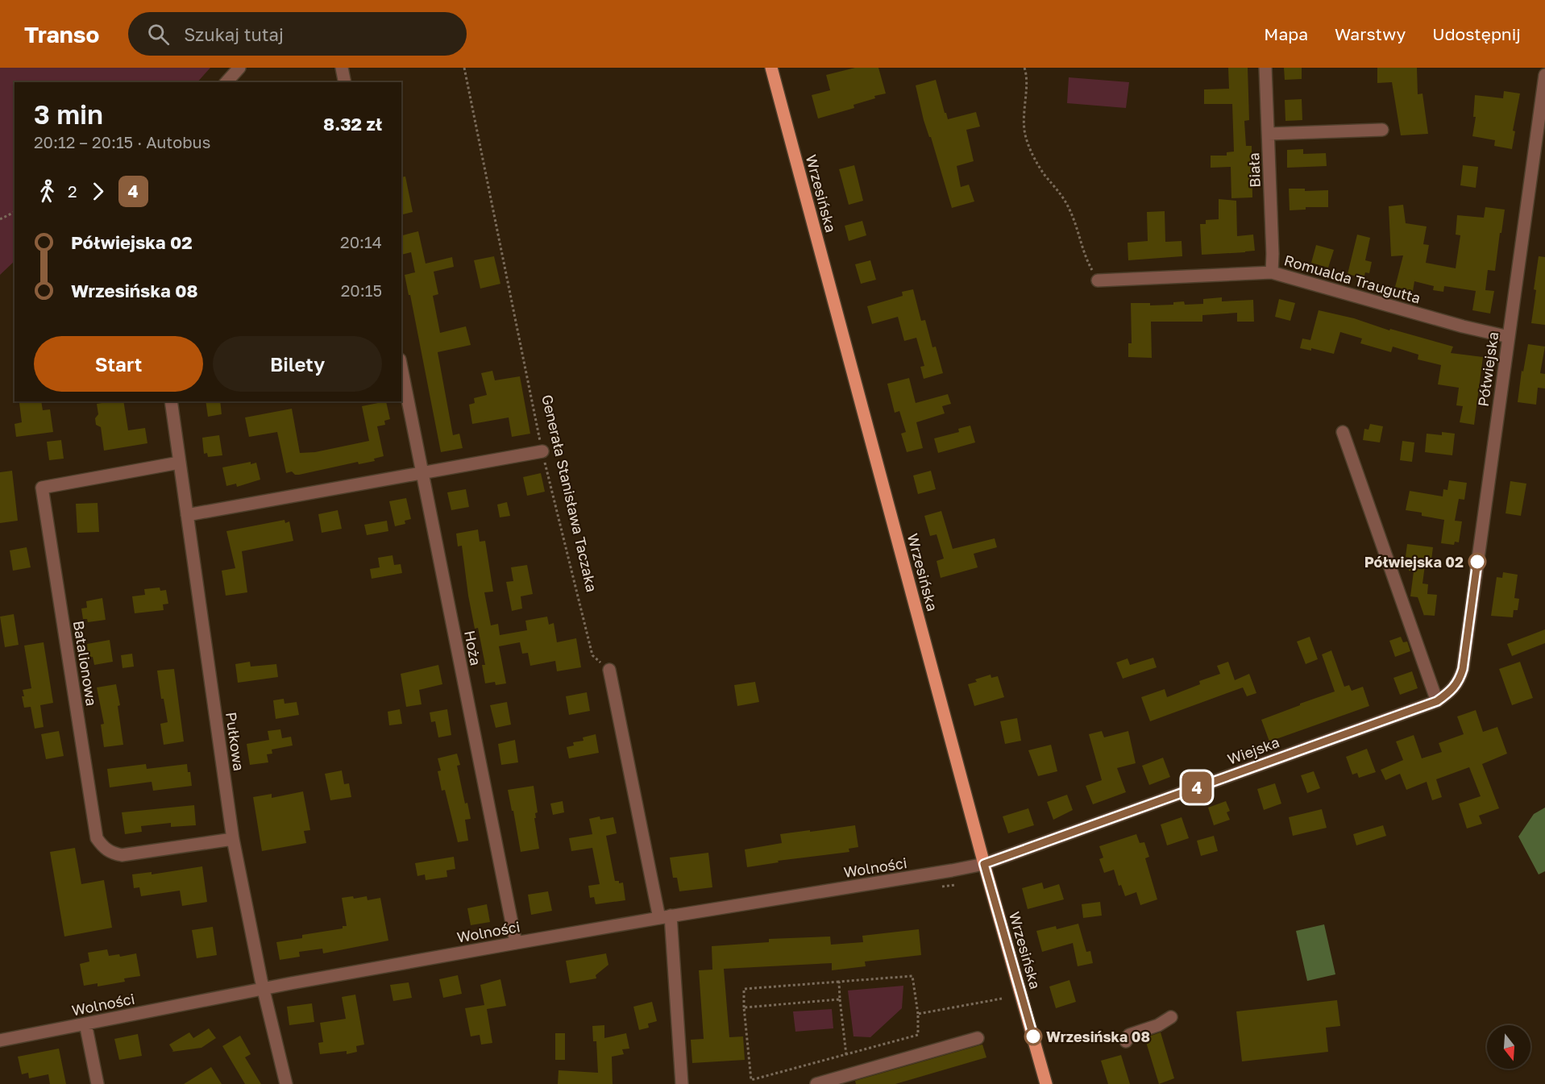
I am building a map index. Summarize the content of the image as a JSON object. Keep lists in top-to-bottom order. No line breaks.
{"streets":{"main road":["Wrzesińska"],"street":["Biała","Romualda Traugutta","Półwiejska","Hoża","Batalionowa","Pułkowa","Wiejska","Wolności"],"path":["Generała Stanisława Taczaka"]},"crossings":[["Biała","Romualda Traugutta"],["Wrzesińska","Wiejska"],["Wrzesińska","Wolności"],["Romualda Traugutta","Półwiejska"],["Półwiejska","Wiejska"],["Hoża","Wolności"],["Batalionowa","Pułkowa"],["Pułkowa","Wolności"],["Wiejska","Wolności"]],"places":["Półwiejska 02","Wrzesińska 08"],"lines":["bus line 4"],"north":"bottom","page":{"header":"Transo","search":"Szukaj tutaj","nav":["Mapa","Warstwy","Udostępnij"],"on_map":"4","heading":["3 min","20:12 – 20:15 · Autobus","8.32 zł"],"legs":["2","4"],"list":[{"name":"Półwiejska 02","value":"20:14"},{"name":"Wrzesińska 08","value":"20:15"}],"buttons":["Start","Bilety"]}}
